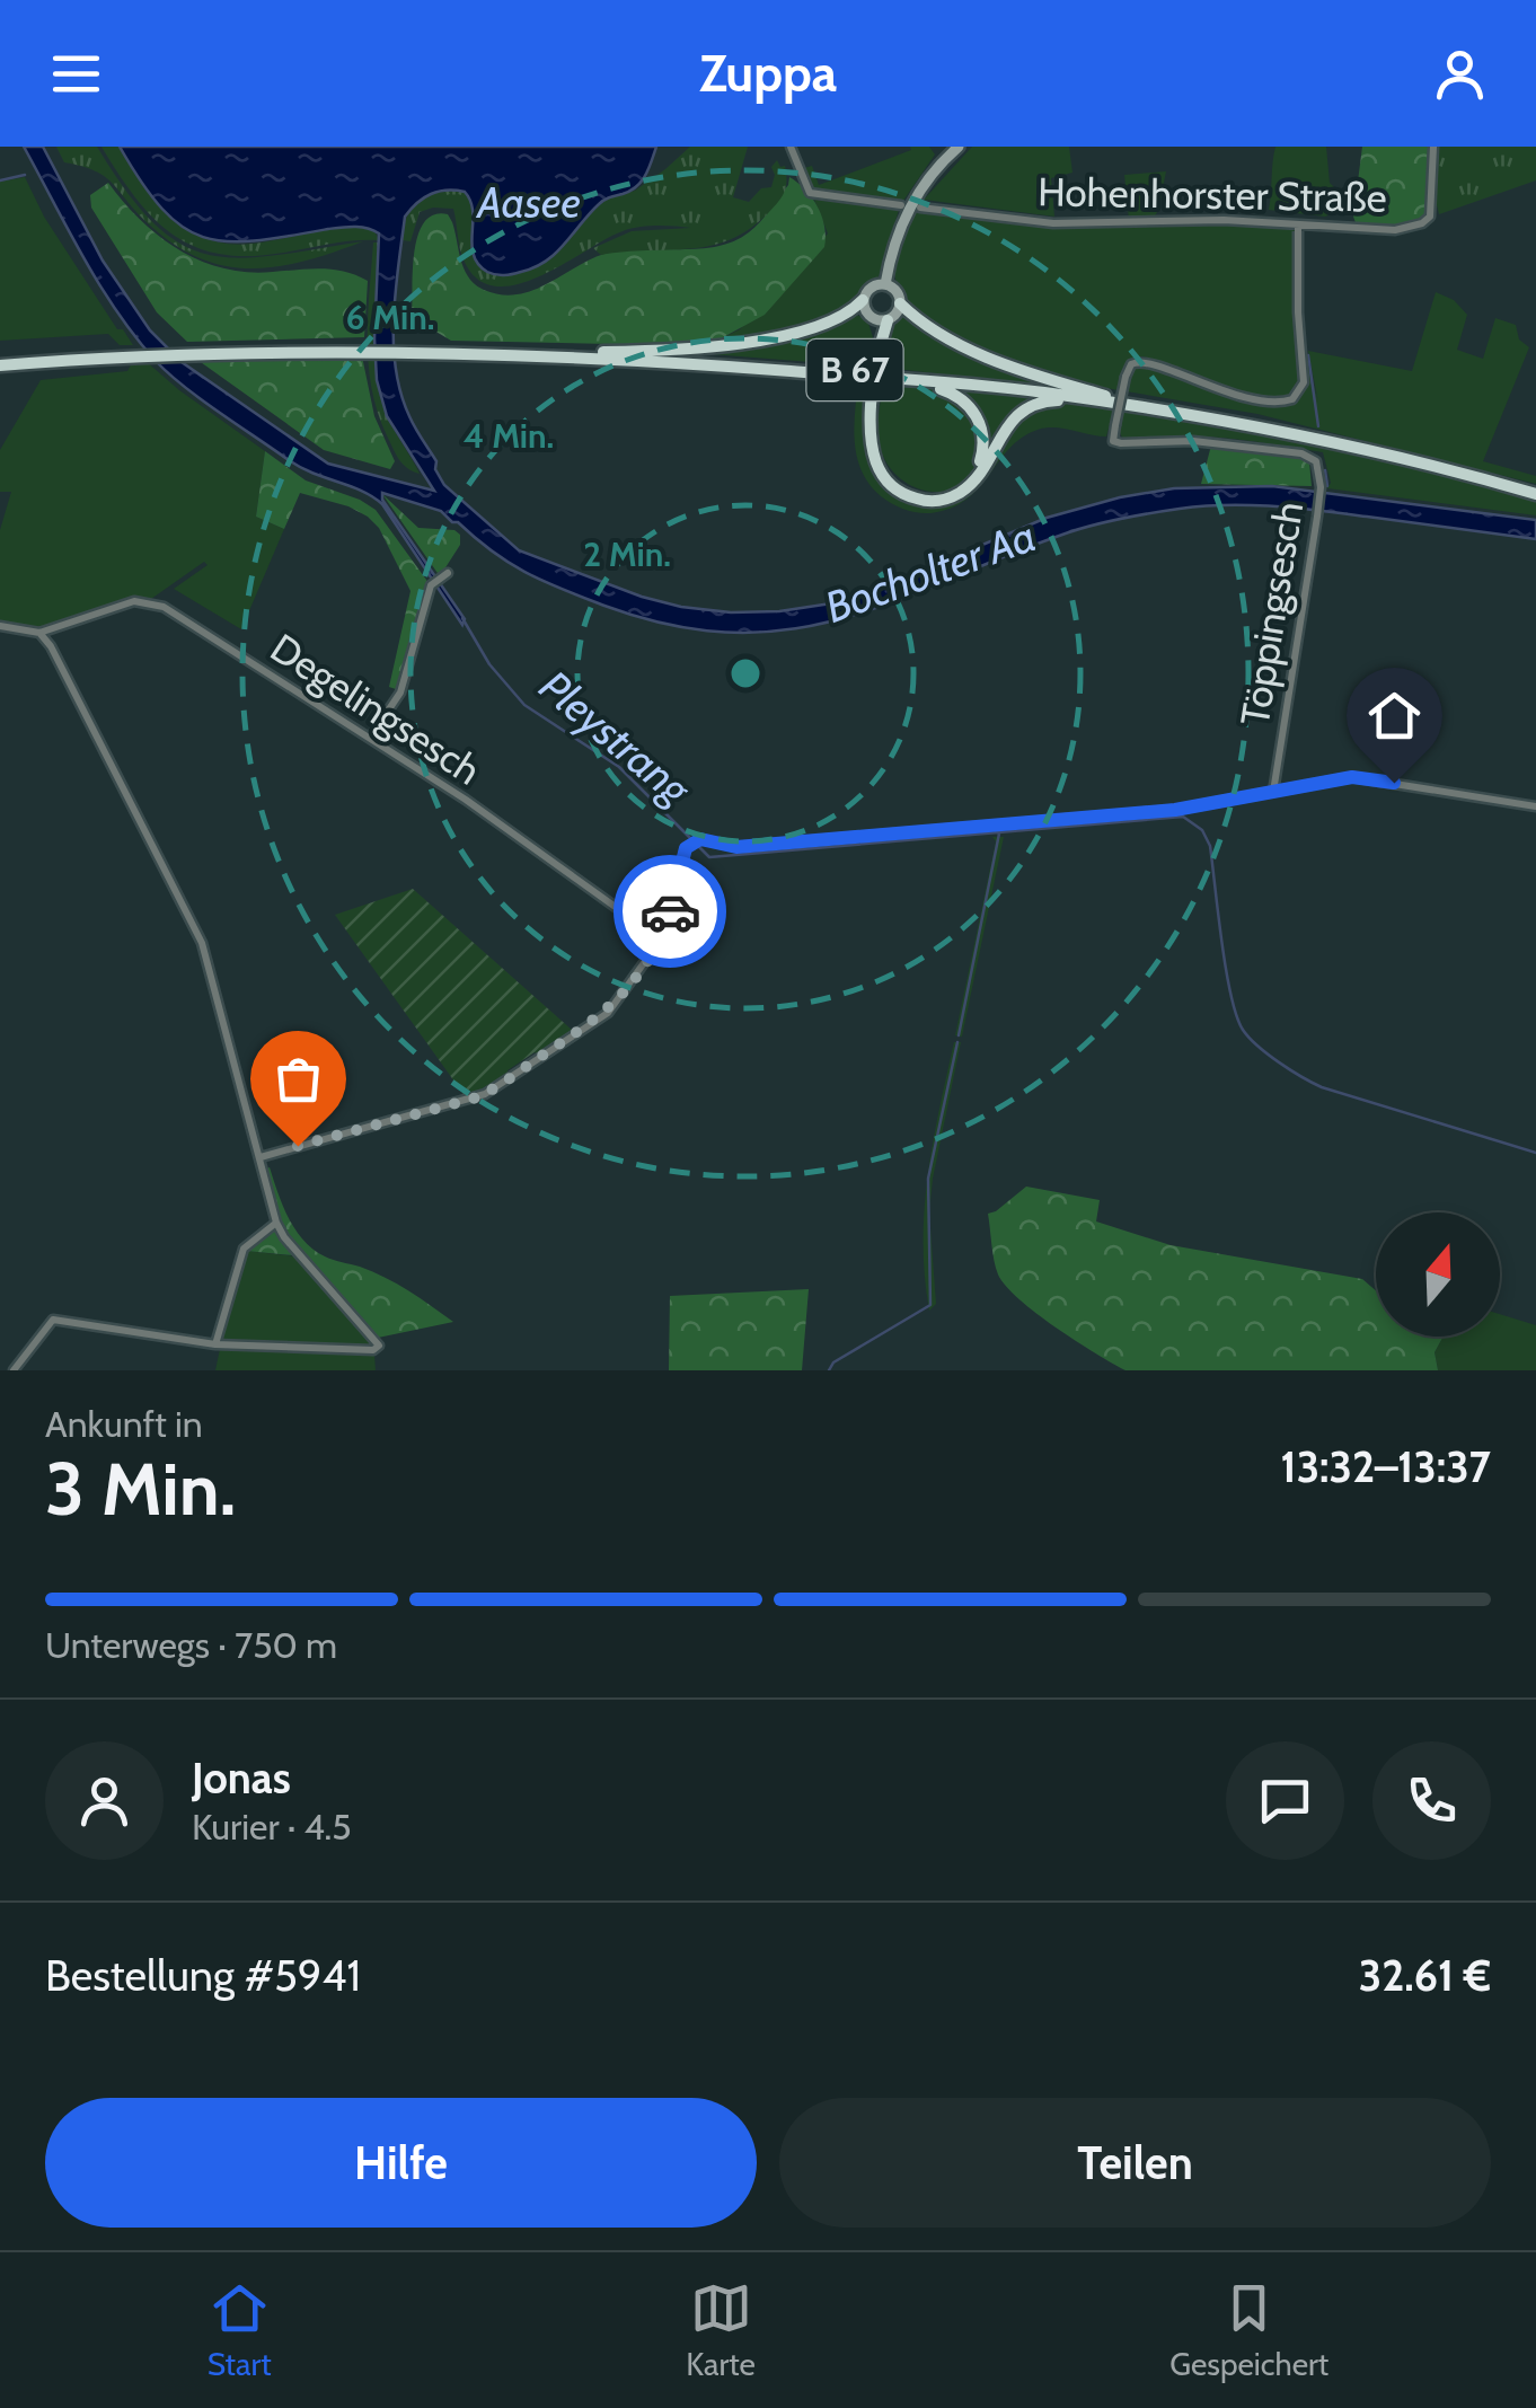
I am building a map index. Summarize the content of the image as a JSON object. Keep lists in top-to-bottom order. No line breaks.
{"streets":{"highway":["B 67"],"street":["Hohenhorster Straße","Töppingsesch","Degelingsesch"]},"crossings":[["Hohenhorster Straße","Töppingsesch"]],"water":["Aasee","Bocholter Aa","Pleystrang"],"north":"top","page":{"header":"Zuppa","heading":["3 Min.","Ankunft in","13:32–13:37"],"panel":["Jonas","Kurier · 4.5","Bestellung #5941","32.61 €"],"bar":"Unterwegs · 750 m","buttons":["Hilfe","Teilen"],"tabs":["Start","Karte","Gespeichert"]},"rings":["6 Min.","4 Min.","2 Min."]}
